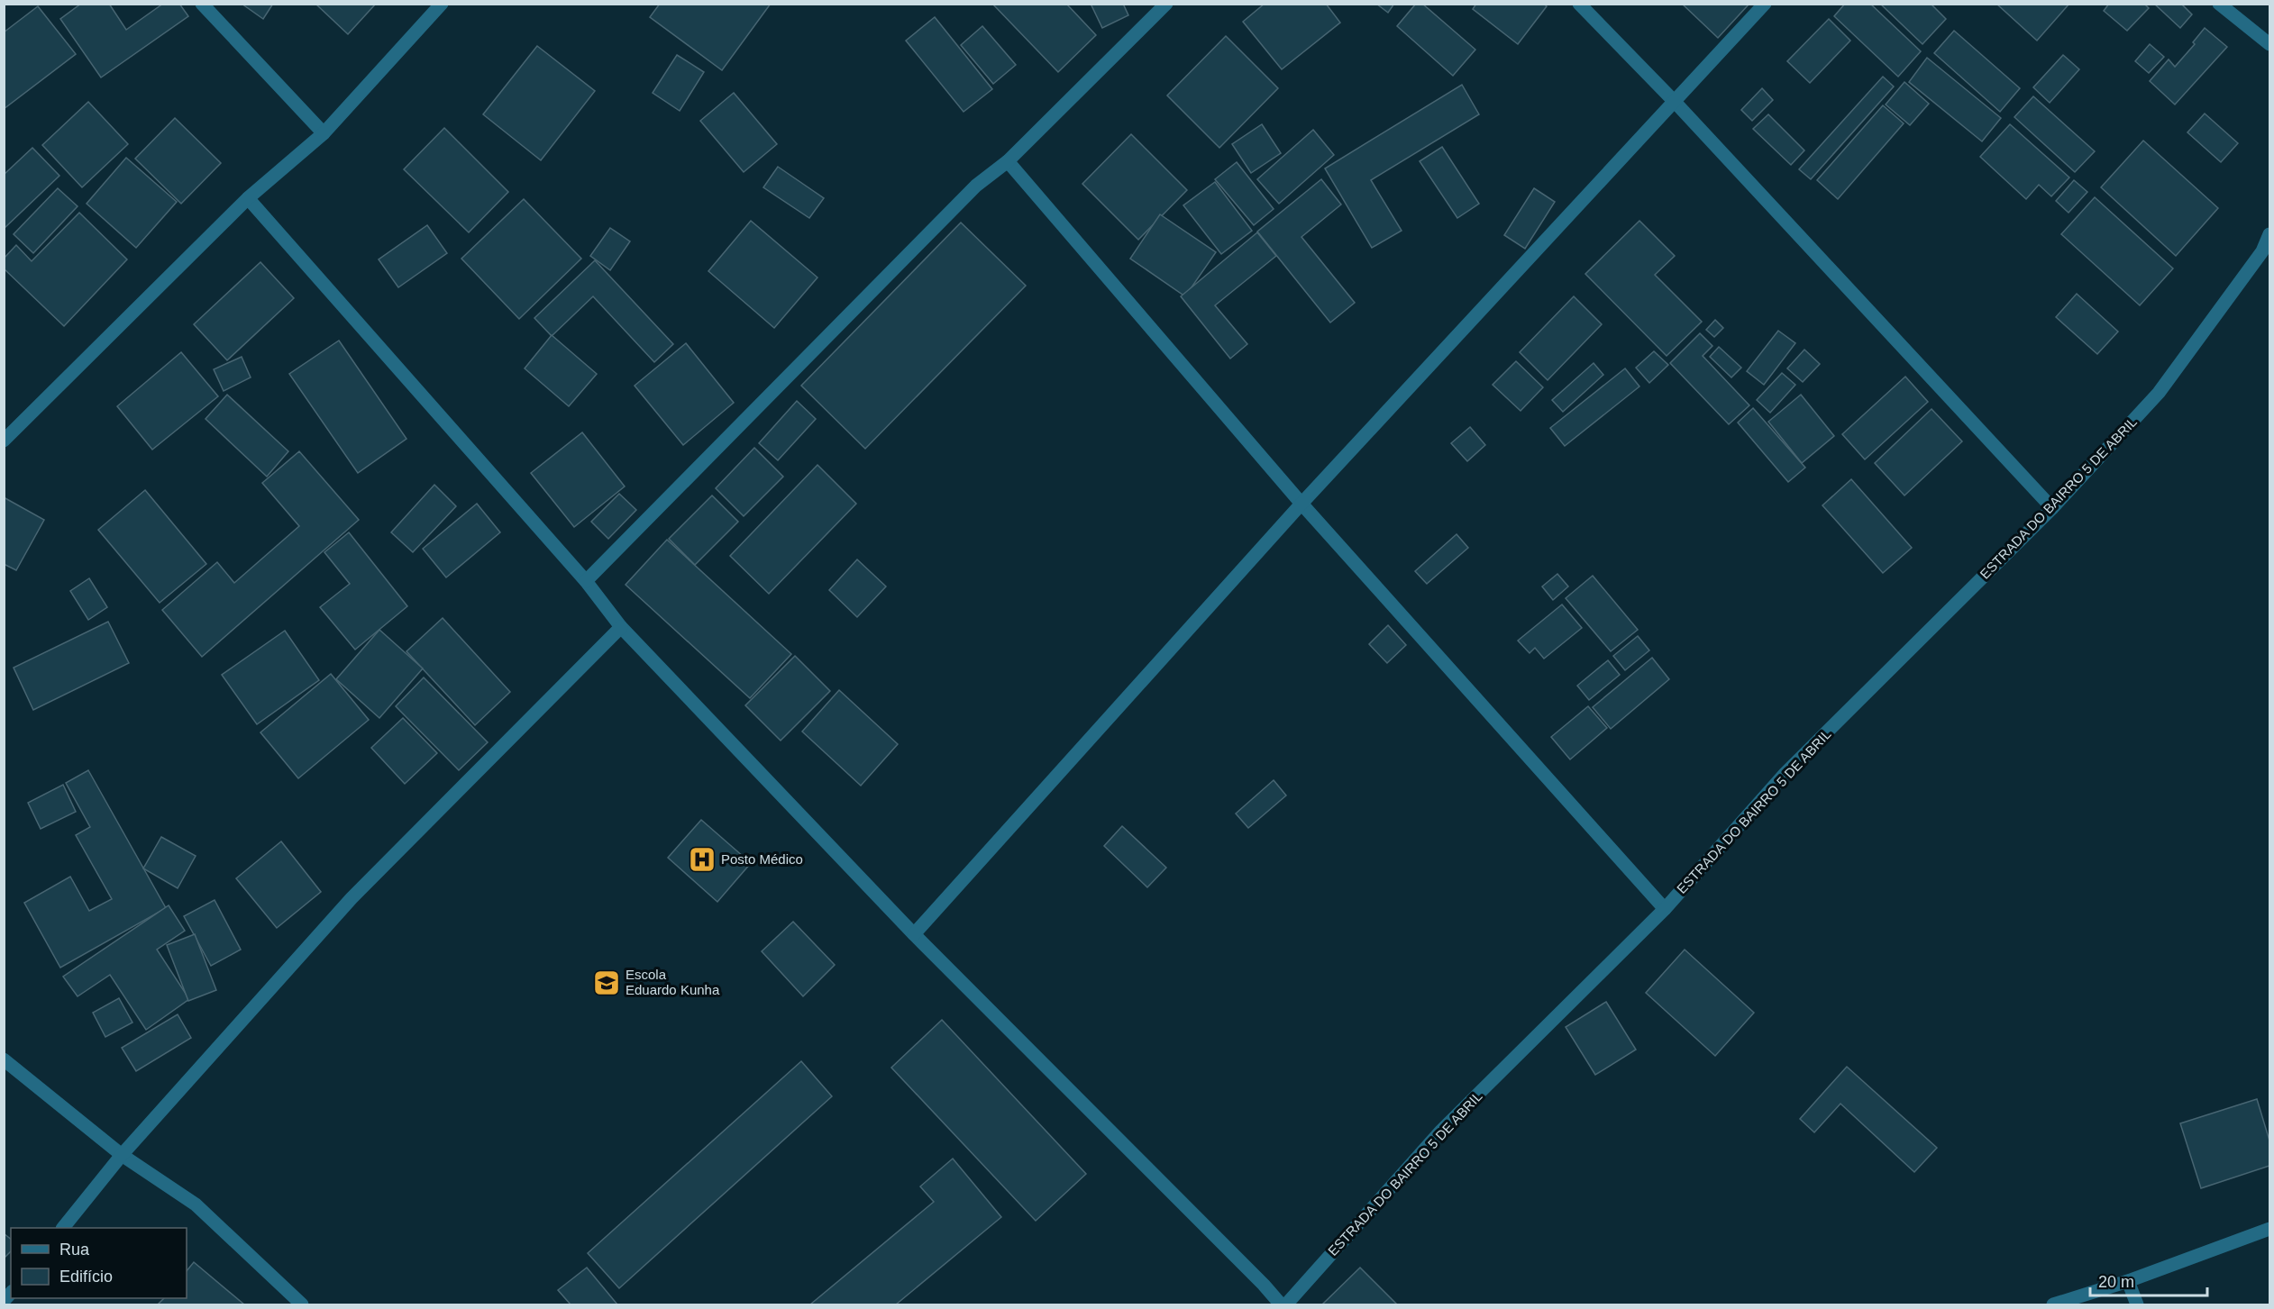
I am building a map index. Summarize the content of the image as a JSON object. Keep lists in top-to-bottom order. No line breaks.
{"streets":{"street":["ESTRADA DO BAIRRO 5 DE ABRIL"]},"places":{"hospital":["Posto Médico"],"school or university":["Escola Eduardo Kunha"]},"legend":["Rua","Edifício"],"scale_bar":"20 m"}
